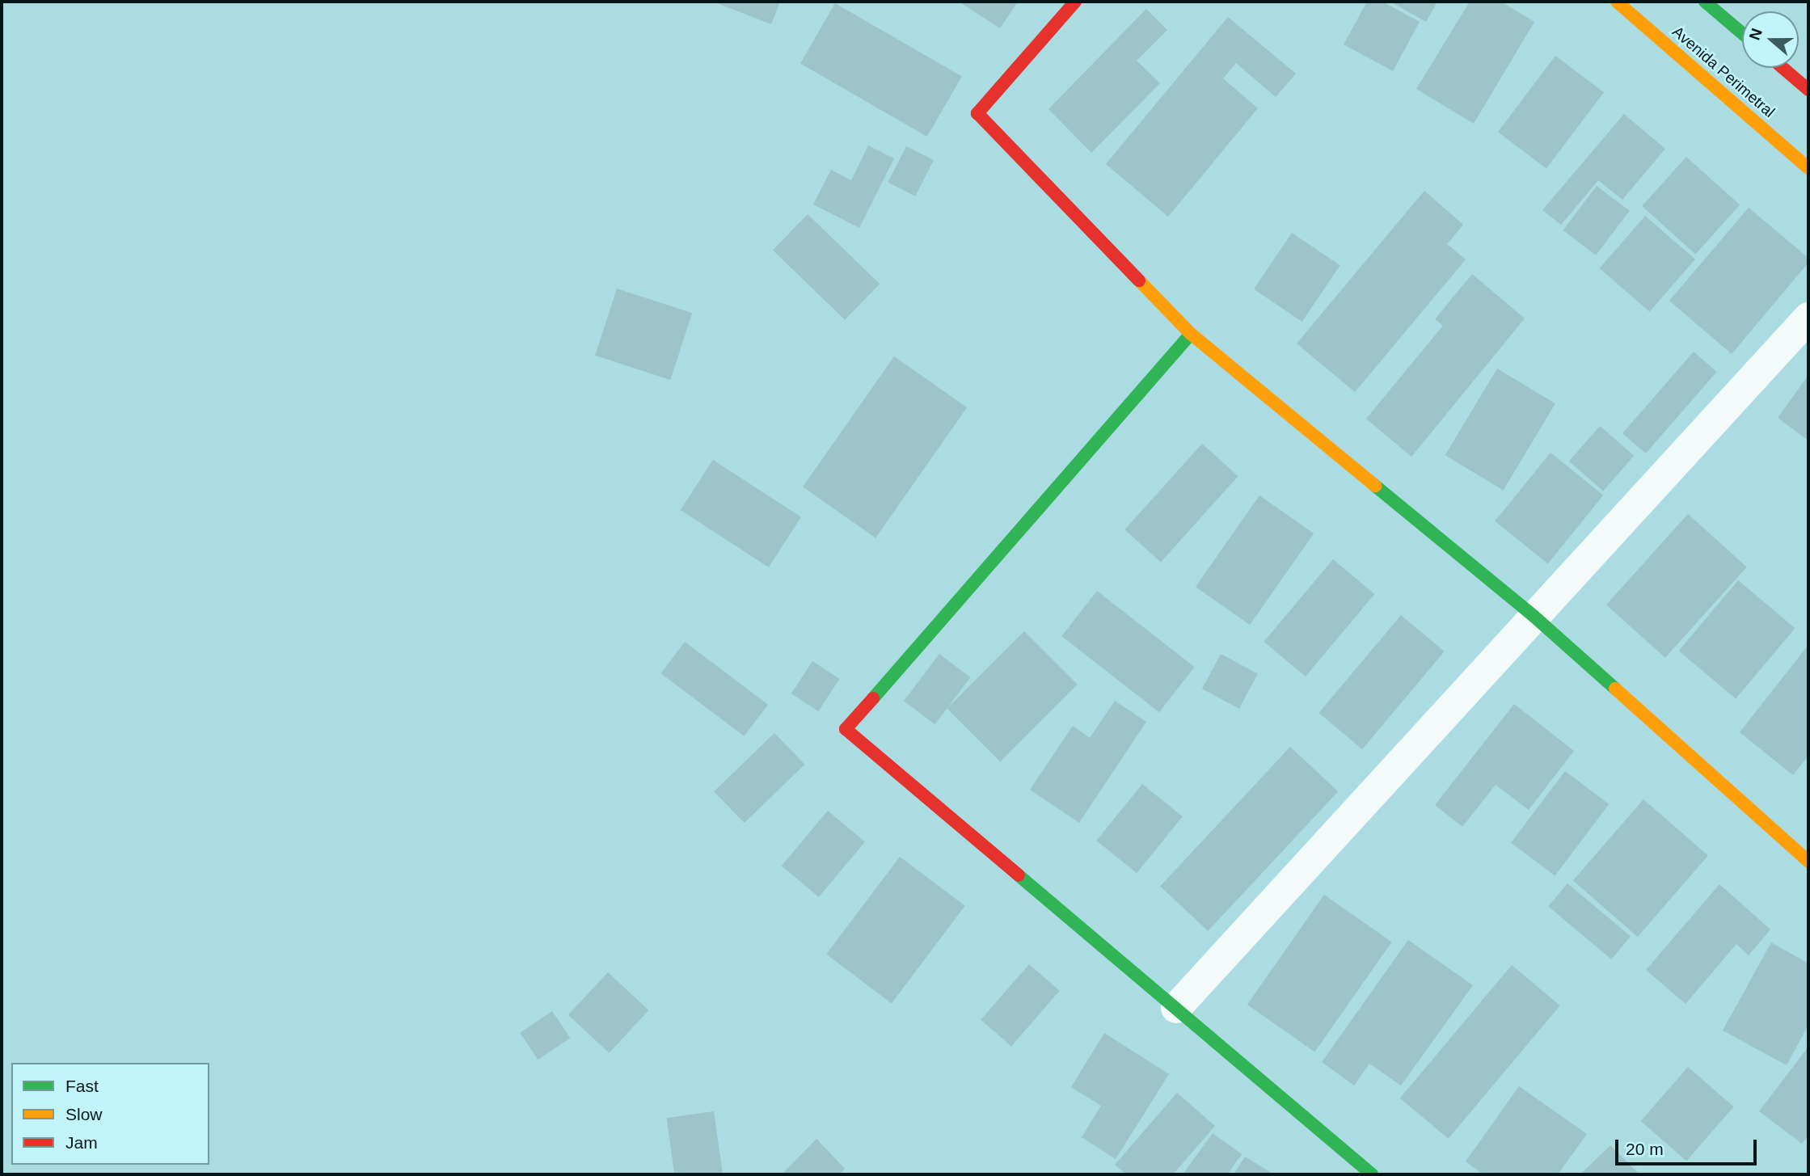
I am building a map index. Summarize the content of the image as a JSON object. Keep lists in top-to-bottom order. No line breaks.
{"streets":{"street":["Avenida Perimetral"]},"legend":["Fast","Slow","Jam"],"scale_bar":"20 m","north":"left"}
